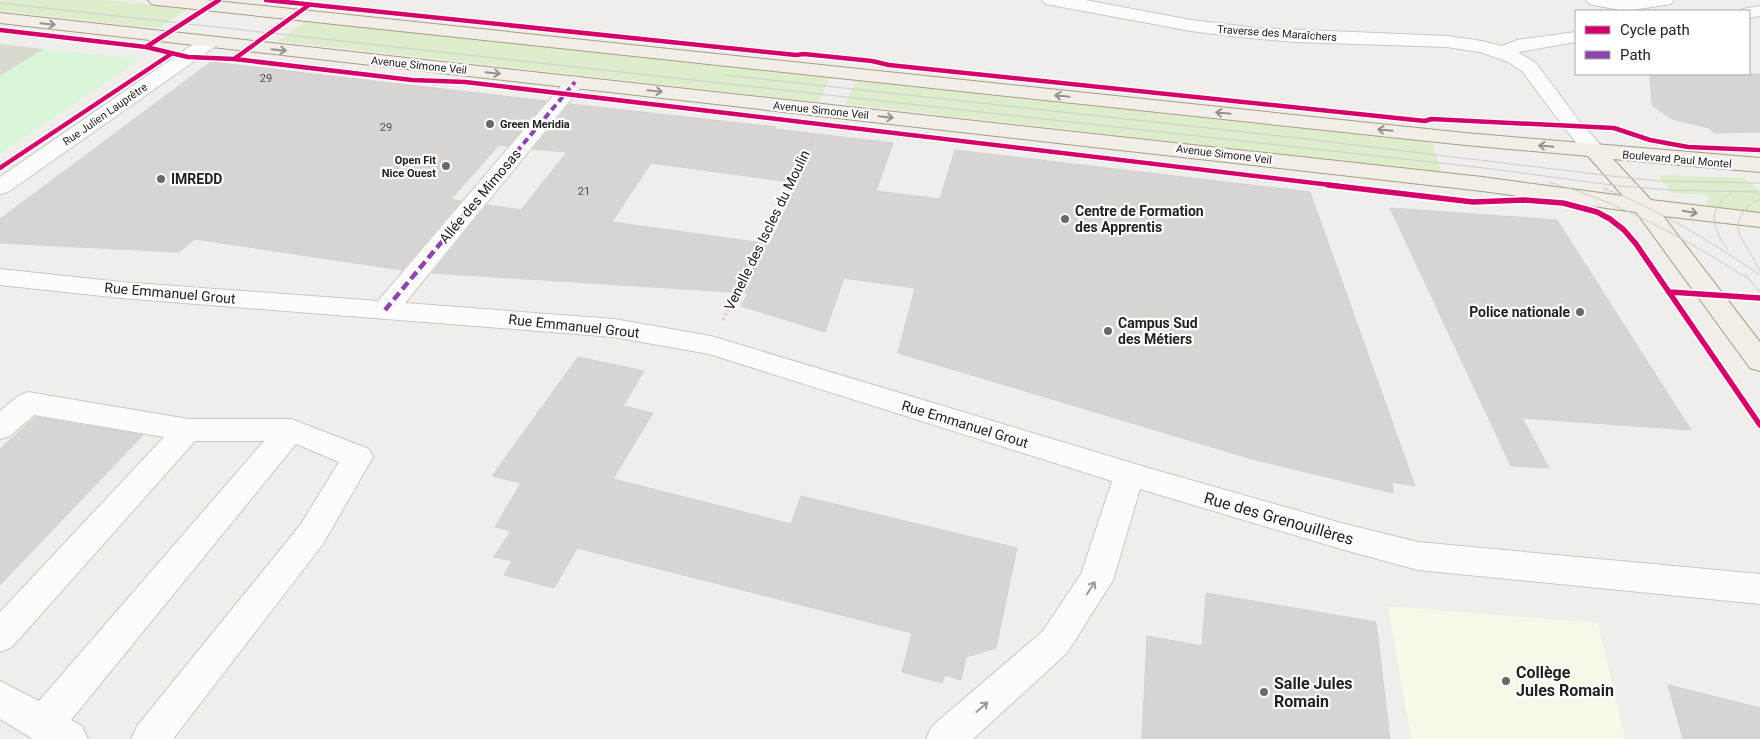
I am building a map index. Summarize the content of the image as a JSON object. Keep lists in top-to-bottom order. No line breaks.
{"streets":{"main road":["Avenue Simone Veil","Boulevard Paul Montel"],"street":["Traverse des Maraîchers","Rue Julien Lauprêtre","Allée des Mimosas","Rue Emmanuel Grout","Rue des Grenouillères"],"path":["Venelle des Iscles du Moulin"]},"crossings":[["Avenue Simone Veil","Rue Julien Lauprêtre"],["Avenue Simone Veil","Allée des Mimosas"],["Allée des Mimosas","Rue Emmanuel Grout"],["Venelle des Iscles du Moulin","Rue Emmanuel Grout"],["Rue Emmanuel Grout","Rue des Grenouillères"]],"places":["Green Meridia","Open Fit Nice Ouest","IMREDD","Centre de Formation des Apprentis","Police nationale","Campus Sud des Métiers","Collège Jules Romain","Salle Jules Romain"],"house_numbers":["29","29","21"],"legend":["Cycle path","Path"]}
